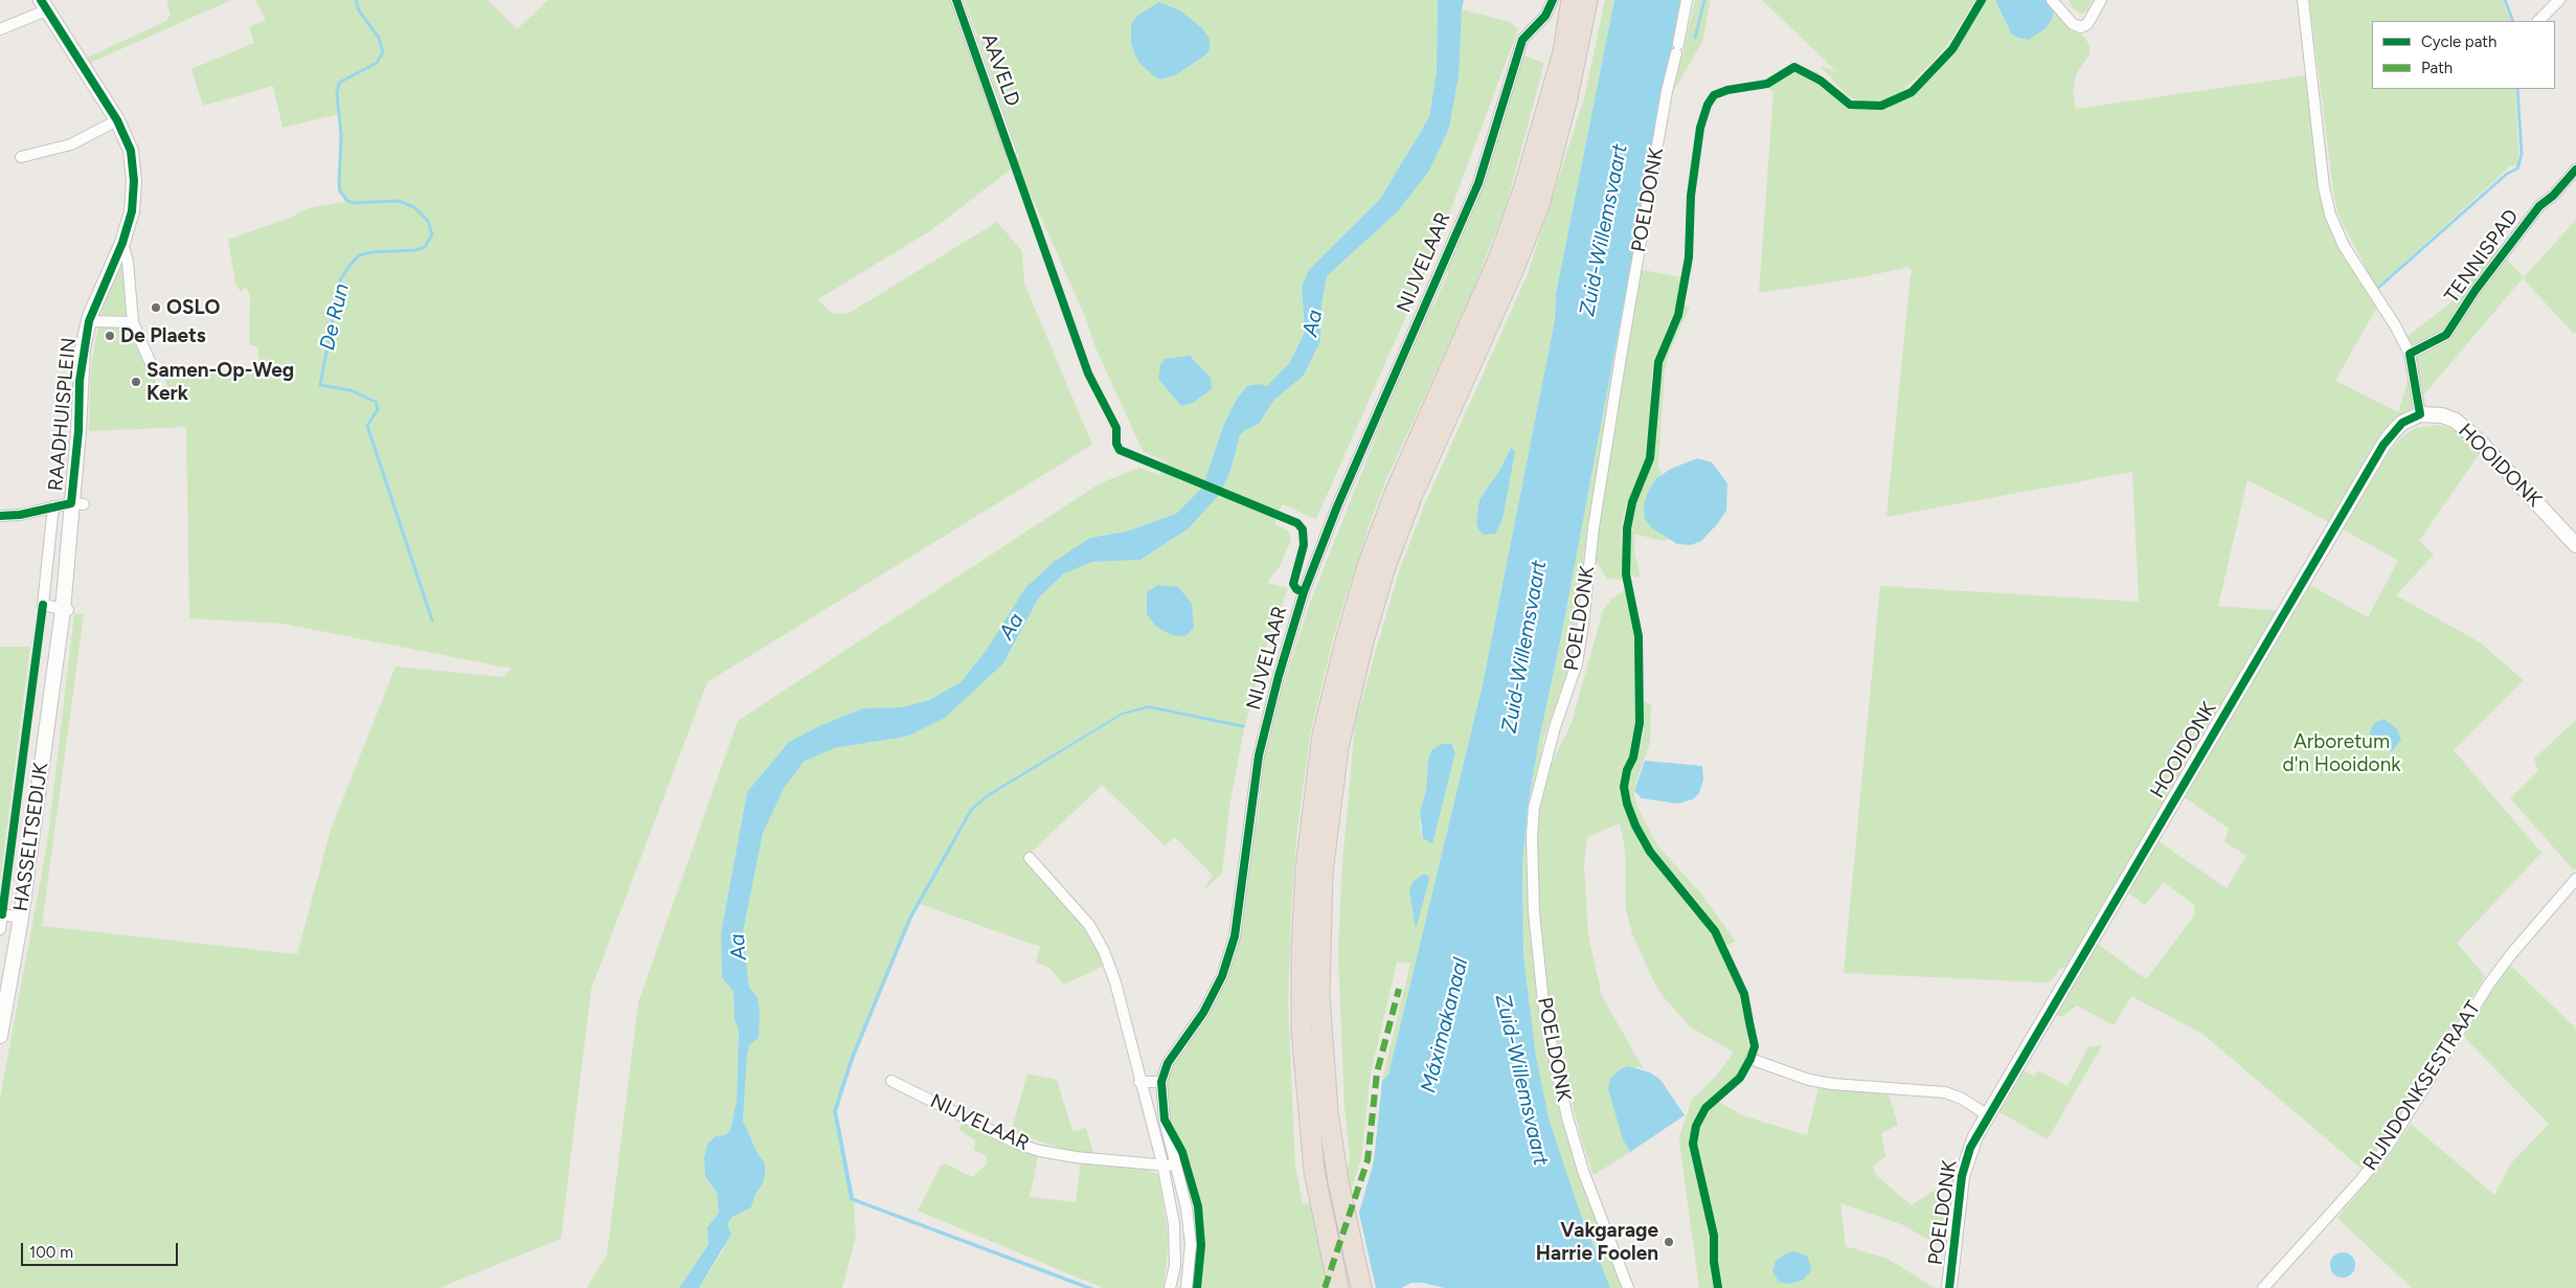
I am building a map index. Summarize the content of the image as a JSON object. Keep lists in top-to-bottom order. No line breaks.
{"streets":{"street":["AAVELD","POELDONK","TENNISPAD","NIJVELAAR","RAADHUISPLEIN","HOOIDONK","HASSELTSEDIJK","RIJNDONKSESTRAAT"]},"crossings":[["POELDONK","HOOIDONK"],["RAADHUISPLEIN","HASSELTSEDIJK"]],"water":["Zuid-Willemsvaart","De Run","Aa","Máximakanaal"],"parks":["Arboretum d'n Hooidonk"],"places":["OSLO","De Plaets","Samen-Op-Weg Kerk","Vakgarage Harrie Foolen"],"legend":["Cycle path","Path"],"scale_bar":"100 m"}
